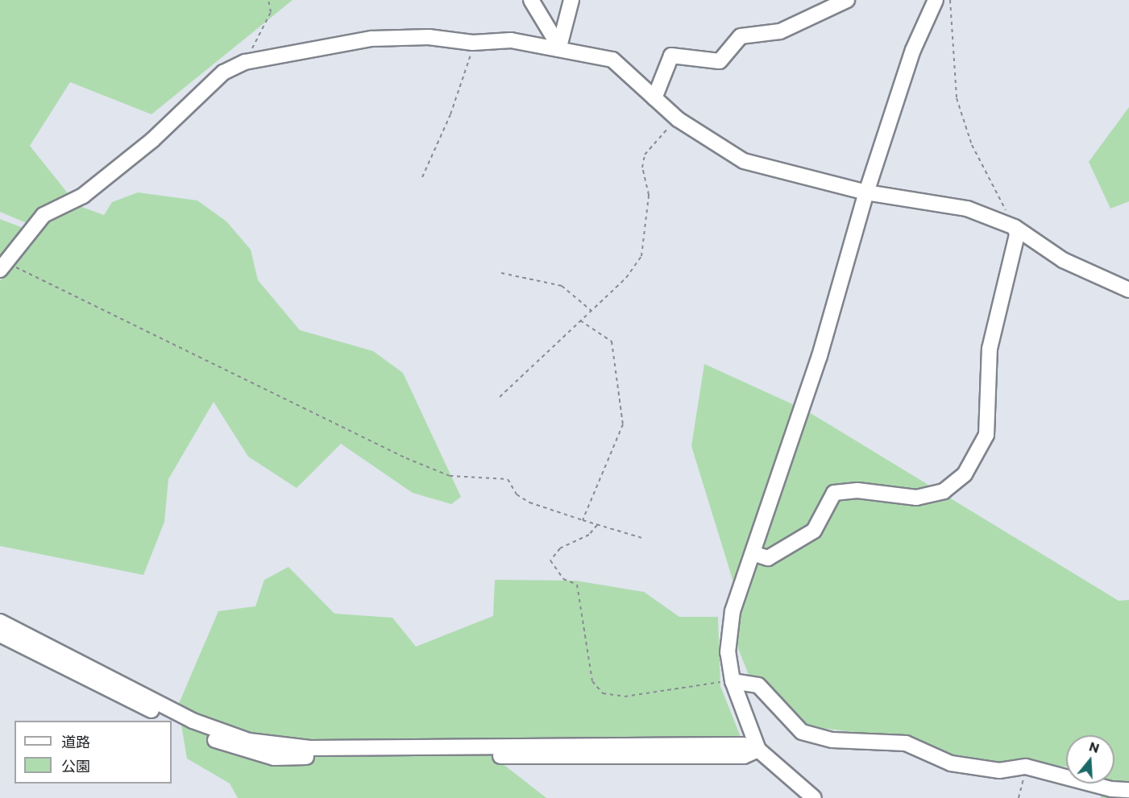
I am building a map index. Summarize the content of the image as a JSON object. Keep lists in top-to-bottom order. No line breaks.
{"legend":["道路","公園"],"north":"top"}
